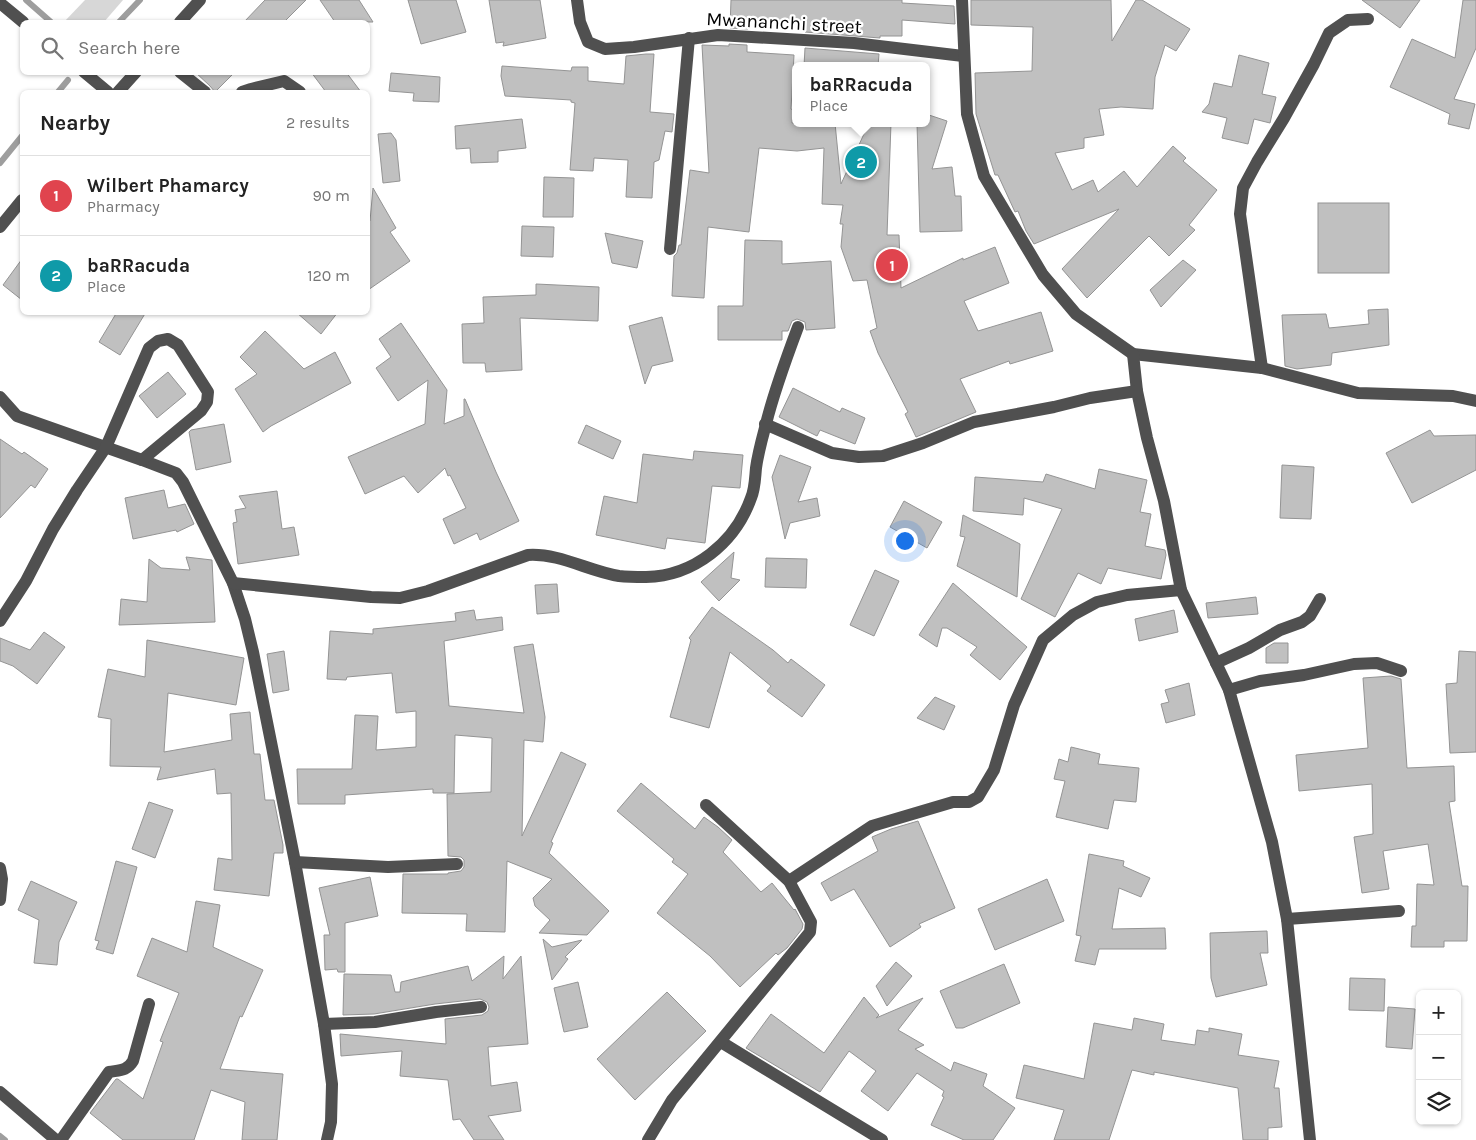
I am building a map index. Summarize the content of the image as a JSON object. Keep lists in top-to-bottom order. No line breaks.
{"streets":{"street":["Mwananchi street"]},"page":{"search":"Search here","popup":["baRRacuda","Place"],"heading":["Nearby","2 results"],"pins":["2","1"],"list":[{"mark":"1","name":"Wilbert Phamarcy","note":"Pharmacy","value":"90 m"},{"mark":"2","name":"baRRacuda","note":"Place","value":"120 m"}],"map_buttons":["+","−"]}}
